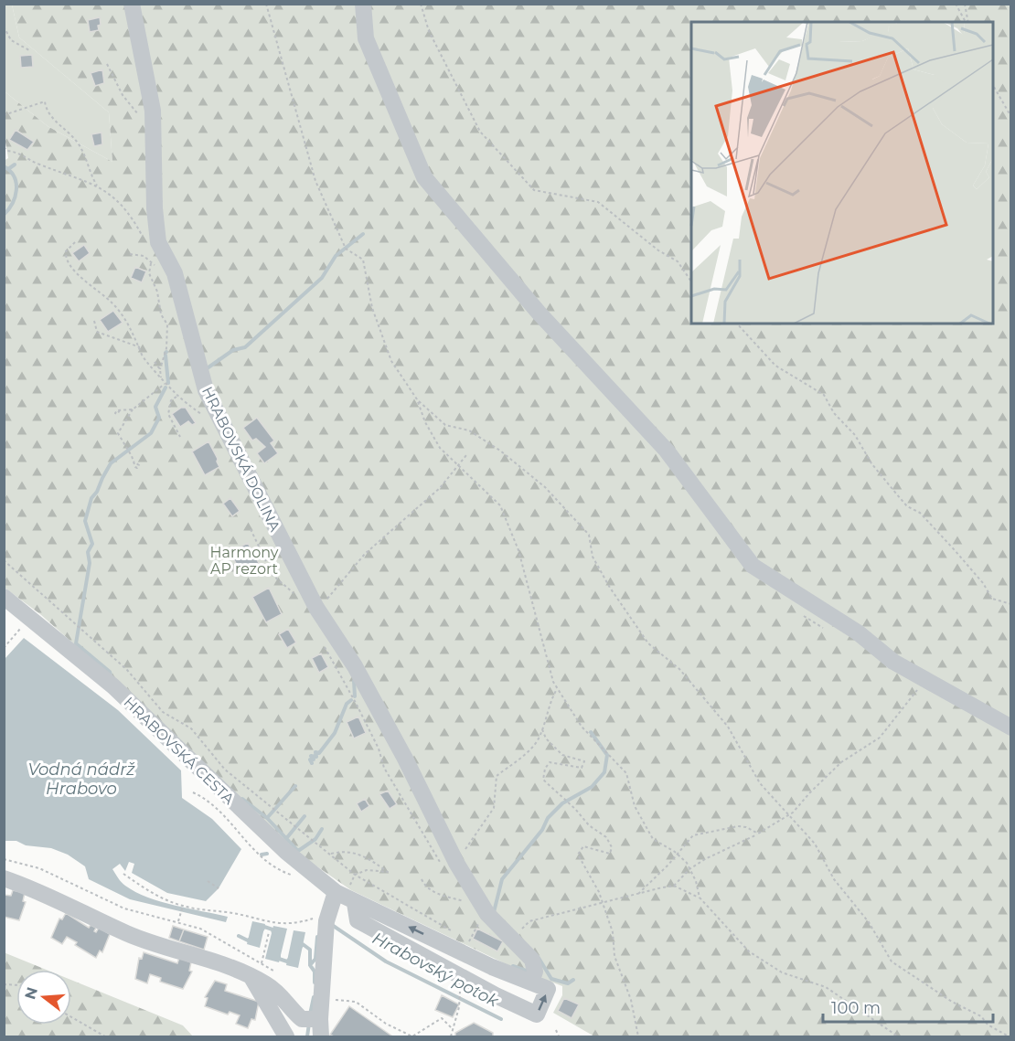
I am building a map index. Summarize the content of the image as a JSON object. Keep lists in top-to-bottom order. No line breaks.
{"streets":{"street":["HRABOVSKÁ DOLINA","HRABOVSKÁ CESTA"]},"crossings":[["HRABOVSKÁ DOLINA","HRABOVSKÁ CESTA"]],"water":["Vodná nádrž Hrabovo","Hrabovský potok"],"parks":["Harmony AP rezort"],"scale_bar":"100 m","north":"left"}
